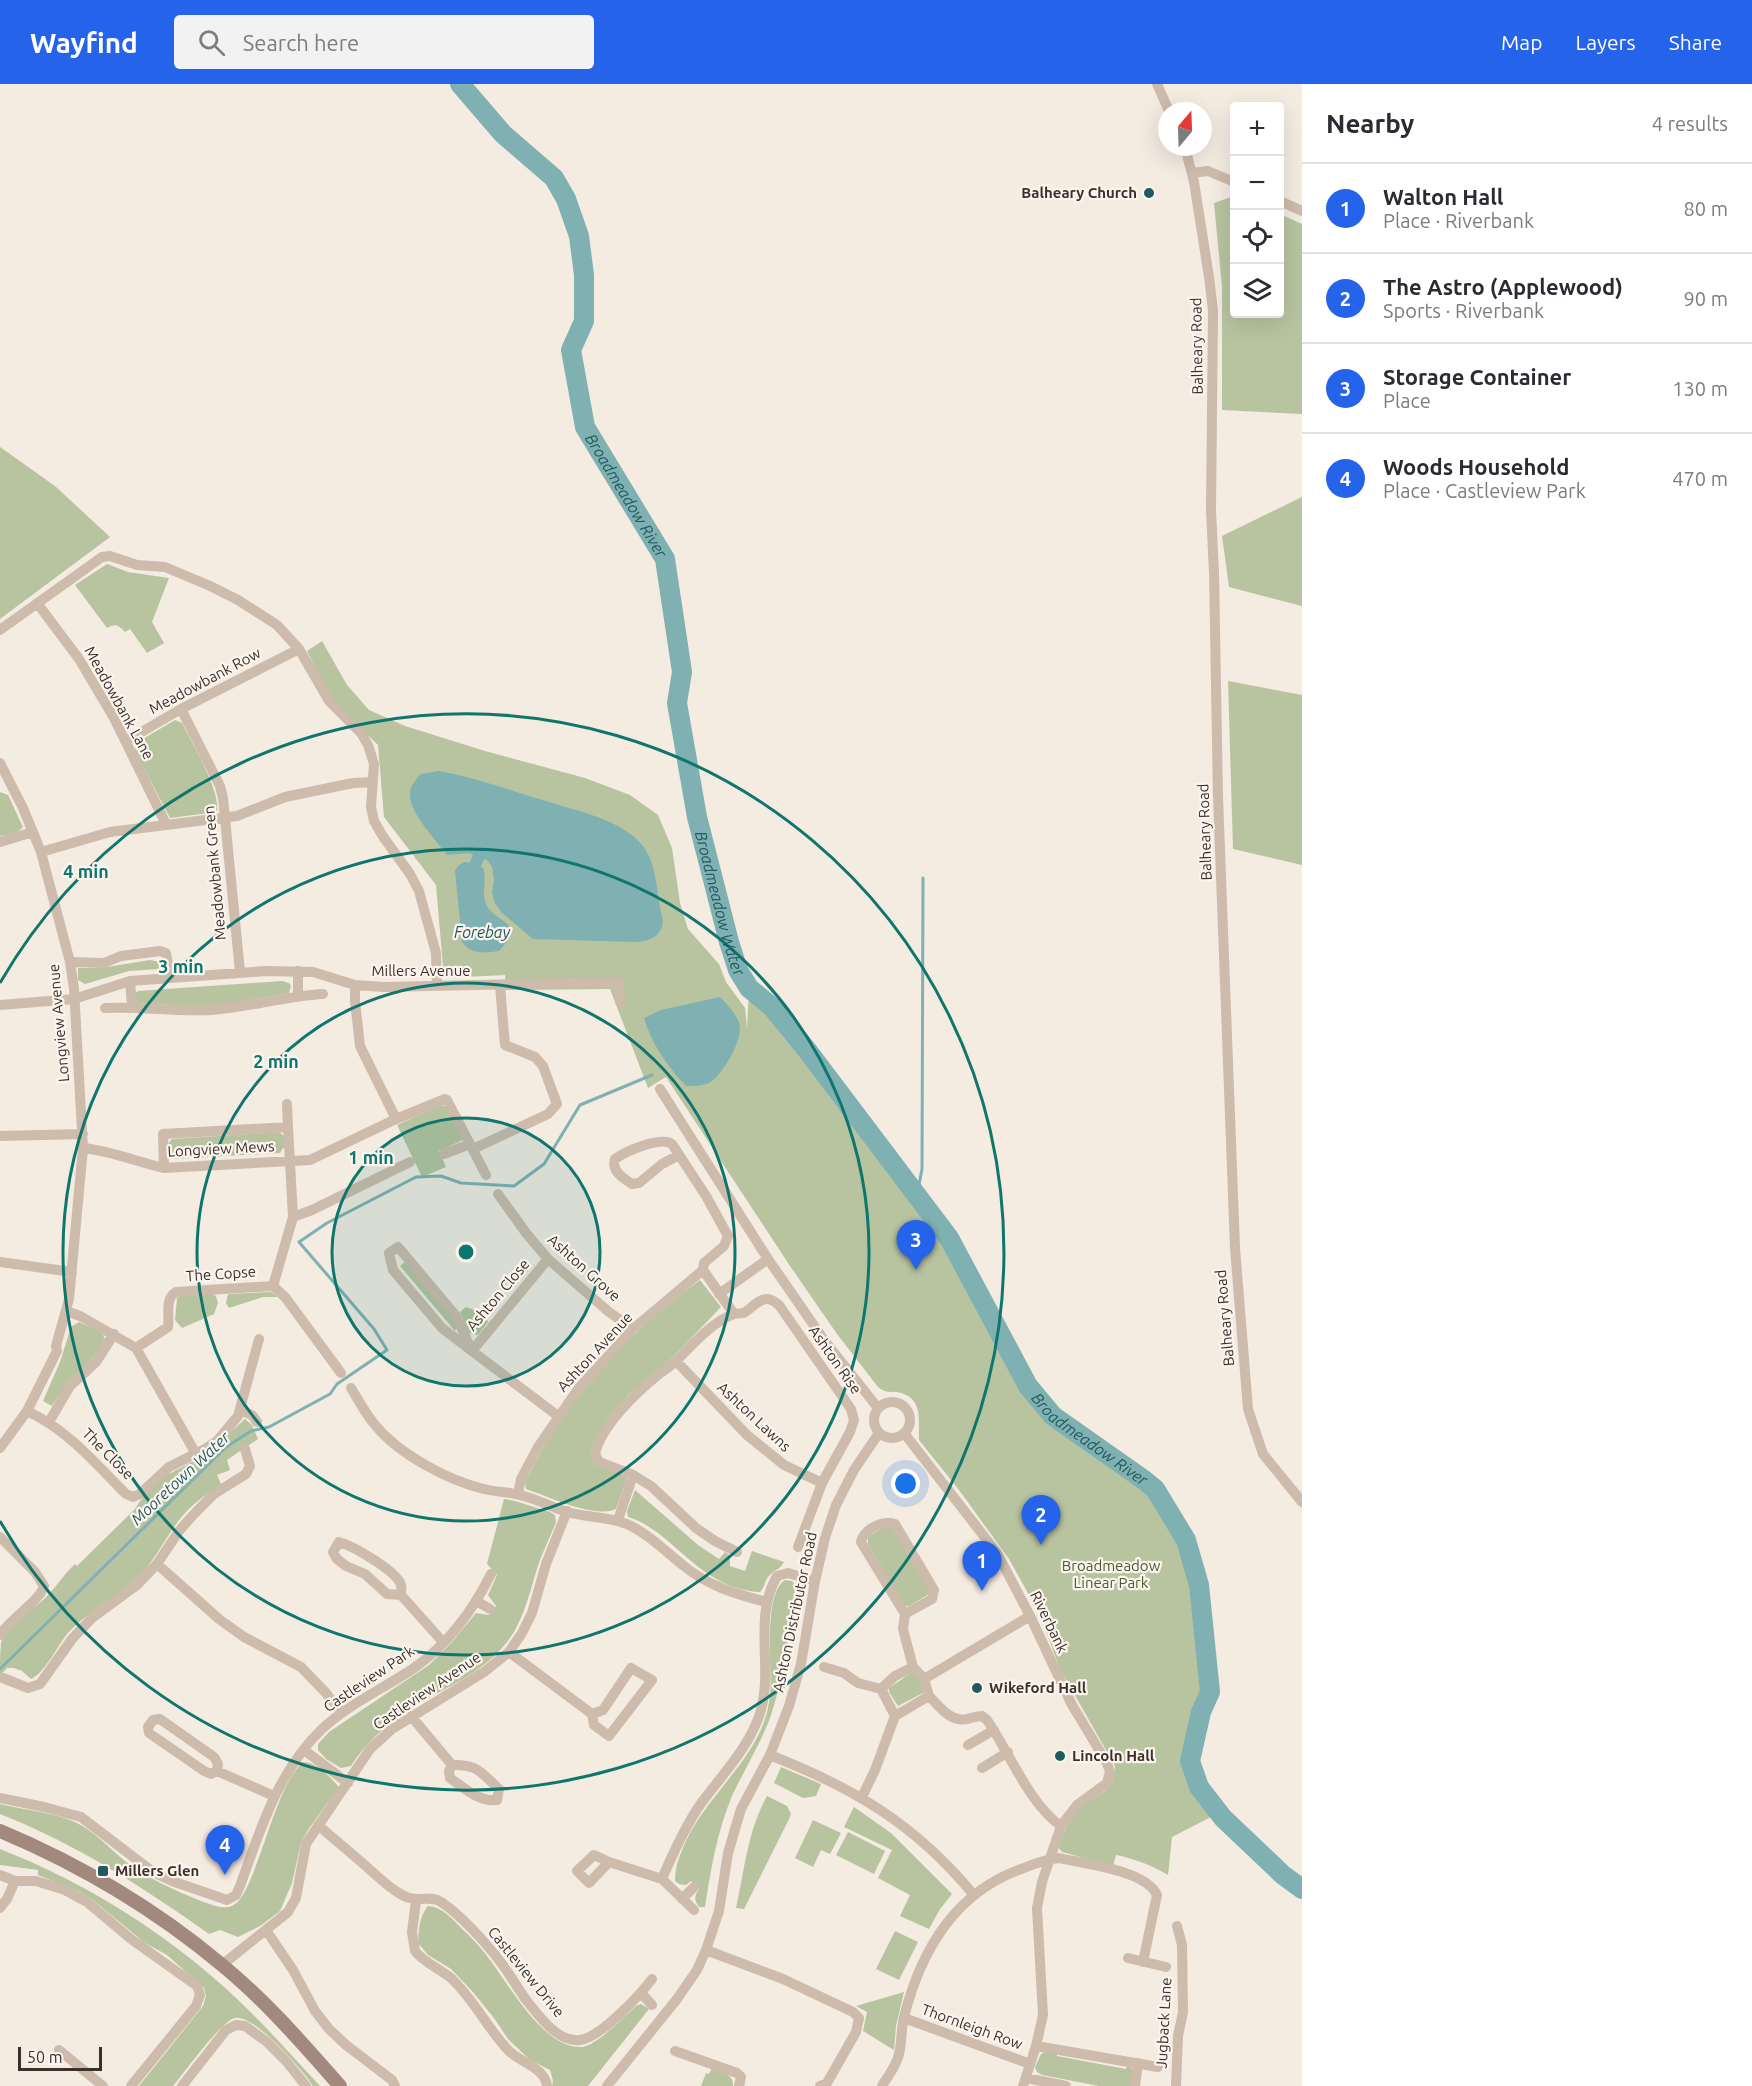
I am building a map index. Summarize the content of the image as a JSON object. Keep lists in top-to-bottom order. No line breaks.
{"streets":{"street":["Balheary Road","Meadowbank Row","Meadowbank Lane","Meadowbank Green","Millers Avenue","Longview Avenue","Longview Mews","Ashton Grove","The Copse","Ashton Close","Ashton Avenue","Ashton Rise","Ashton Lawns","The Close","Ashton Distributor Road","Riverbank","Castleview Park","Castleview Avenue","Castleview Drive","Jugback Lane","Thornleigh Row"]},"crossings":[["Meadowbank Row","Meadowbank Lane"],["Meadowbank Row","Meadowbank Green"],["Meadowbank Green","Millers Avenue"],["Millers Avenue","Longview Avenue"],["Longview Avenue","Longview Mews"],["Longview Mews","The Copse"],["Ashton Grove","Ashton Close"],["Ashton Grove","Ashton Avenue"],["Ashton Rise","Ashton Lawns"],["Ashton Distributor Road","Riverbank"],["Riverbank","Thornleigh Row"],["Castleview Avenue","Castleview Drive"]],"water":["Broadmeadow River","Broadmeadow Water","Forebay","Mooretown Water"],"parks":["Broadmeadow Linear Park"],"places":{"other":["Balheary Church","Wikeford Hall","Lincoln Hall"],"transit":["Millers Glen"]},"scale_bar":"50 m","north":"top","page":{"header":"Wayfind","search":"Search here","nav":["Map","Layers","Share"],"heading":["Nearby","4 results"],"map_buttons":["+","−"],"list":[{"mark":"1","name":"Walton Hall","note":"Place · Riverbank","value":"80 m"},{"mark":"2","name":"The Astro (Applewood)","note":"Sports · Riverbank","value":"90 m"},{"mark":"3","name":"Storage Container","note":"Place","value":"130 m"},{"mark":"4","name":"Woods Household","note":"Place · Castleview Park","value":"470 m"}],"pins":["3","2","1","4"],"scale":"50 m"},"rings":["4 min","3 min","2 min","1 min"]}
